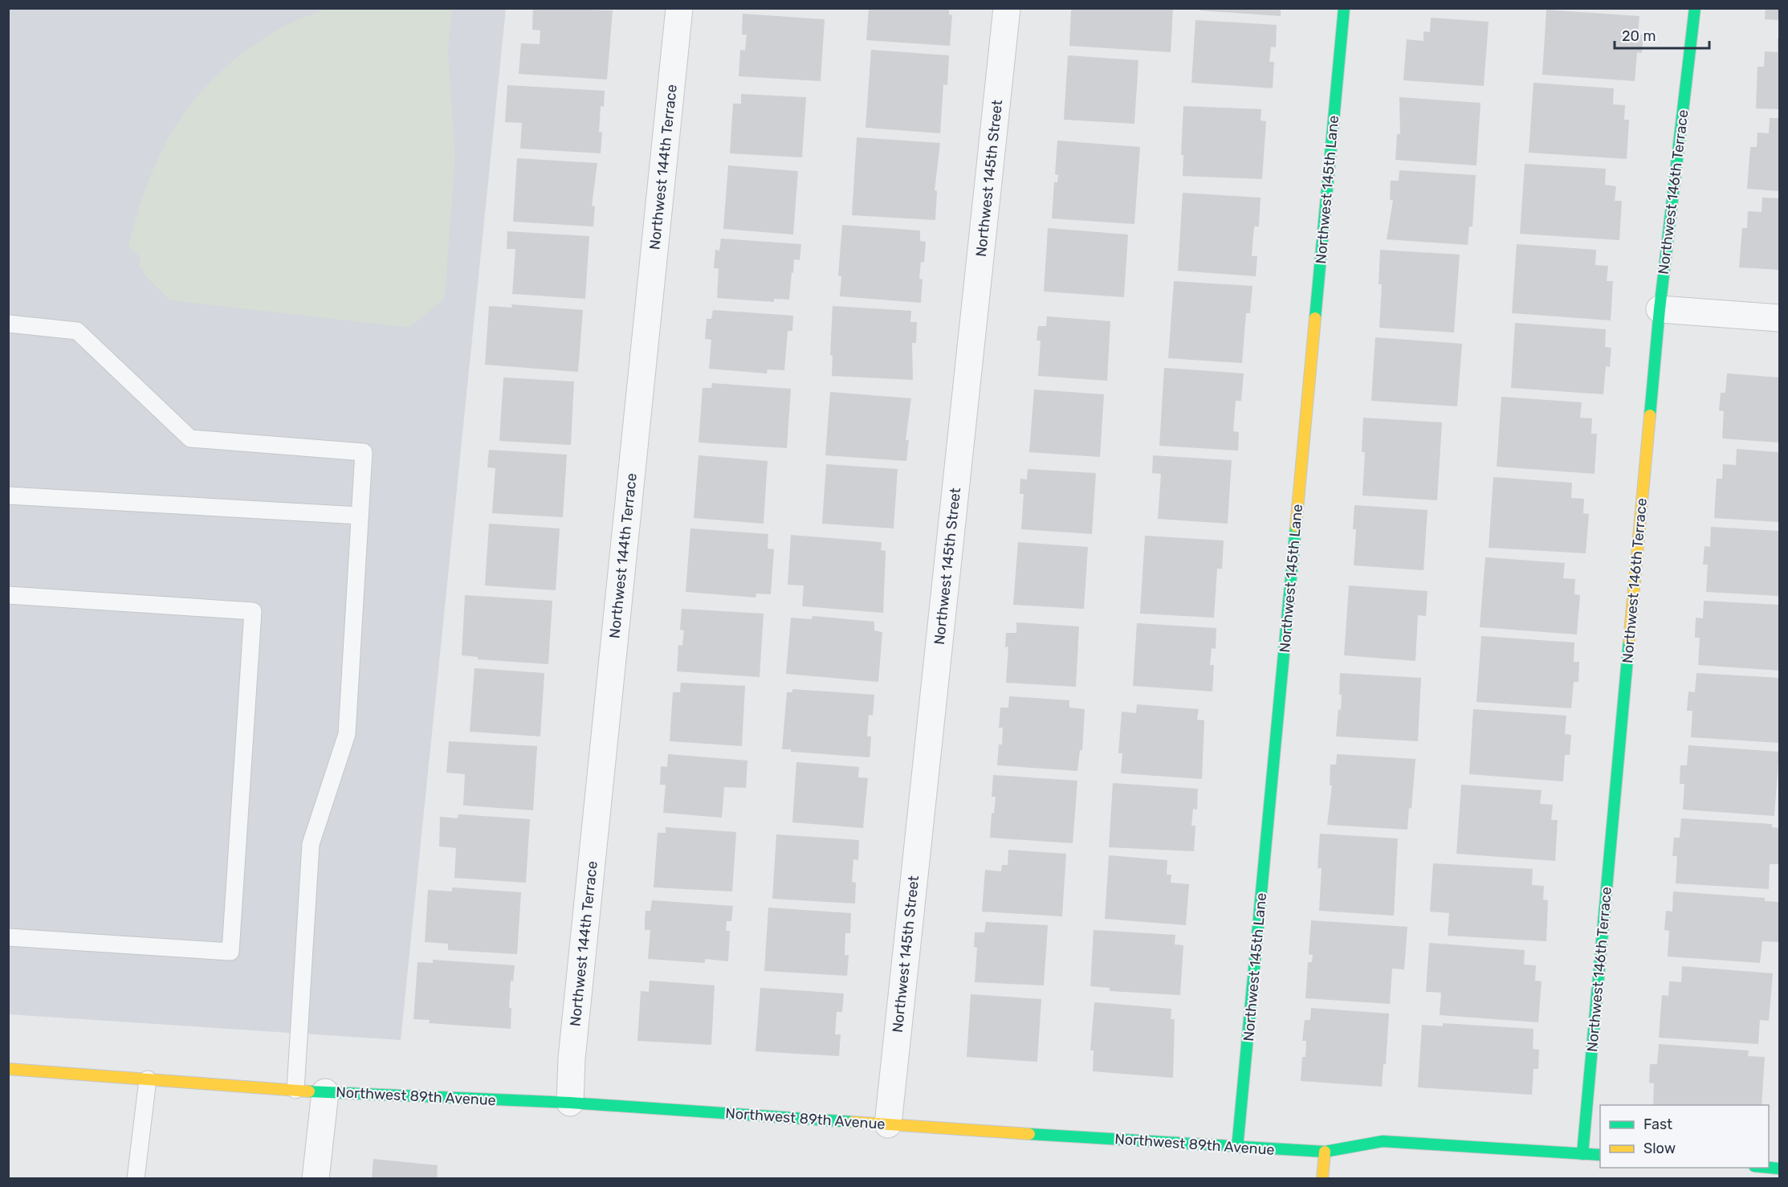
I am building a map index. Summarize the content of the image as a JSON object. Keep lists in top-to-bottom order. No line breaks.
{"streets":{"street":["Northwest 144th Terrace","Northwest 145th Street","Northwest 145th Lane","Northwest 146th Terrace","Northwest 89th Avenue"]},"crossings":[["Northwest 144th Terrace","Northwest 89th Avenue"],["Northwest 145th Street","Northwest 89th Avenue"],["Northwest 145th Lane","Northwest 89th Avenue"],["Northwest 146th Terrace","Northwest 89th Avenue"]],"legend":["Fast","Slow"],"scale_bar":"20 m"}
